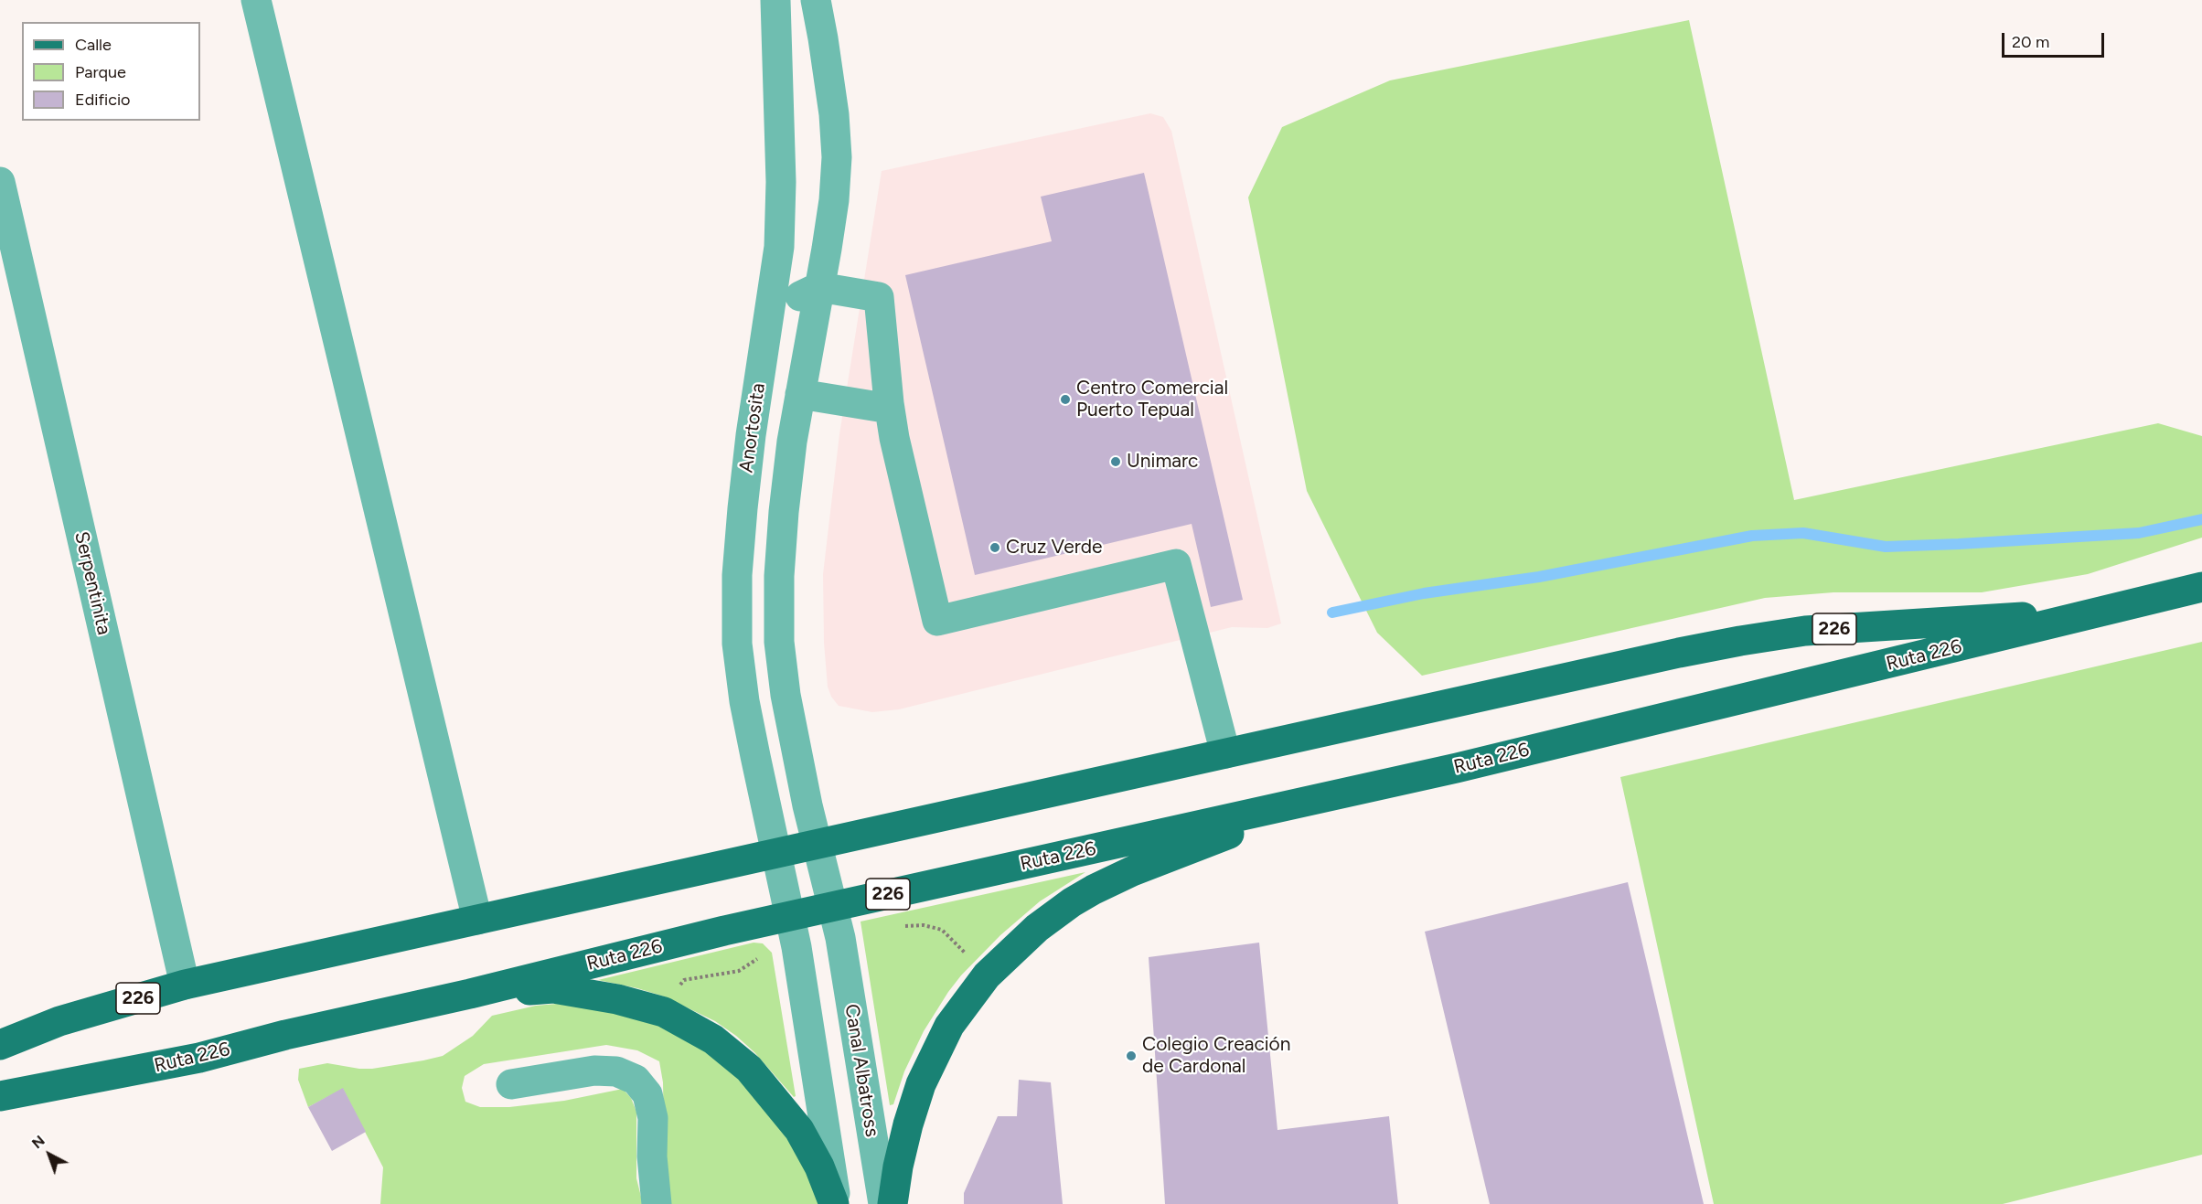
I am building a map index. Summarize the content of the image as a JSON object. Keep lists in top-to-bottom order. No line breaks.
{"streets":{"main road":["226","Ruta 226"],"street":["Anortosita","Serpentinita","Canal Albatross"]},"crossings":[["Anortosita","Ruta 226"],["Serpentinita","Ruta 226"],["Ruta 226","Canal Albatross"]],"places":["Centro Comercial Puerto Tepual","Unimarc","Cruz Verde","Colegio Creación de Cardonal"],"legend":["Calle","Parque","Edificio"],"scale_bar":"20 m","north":"top left"}
